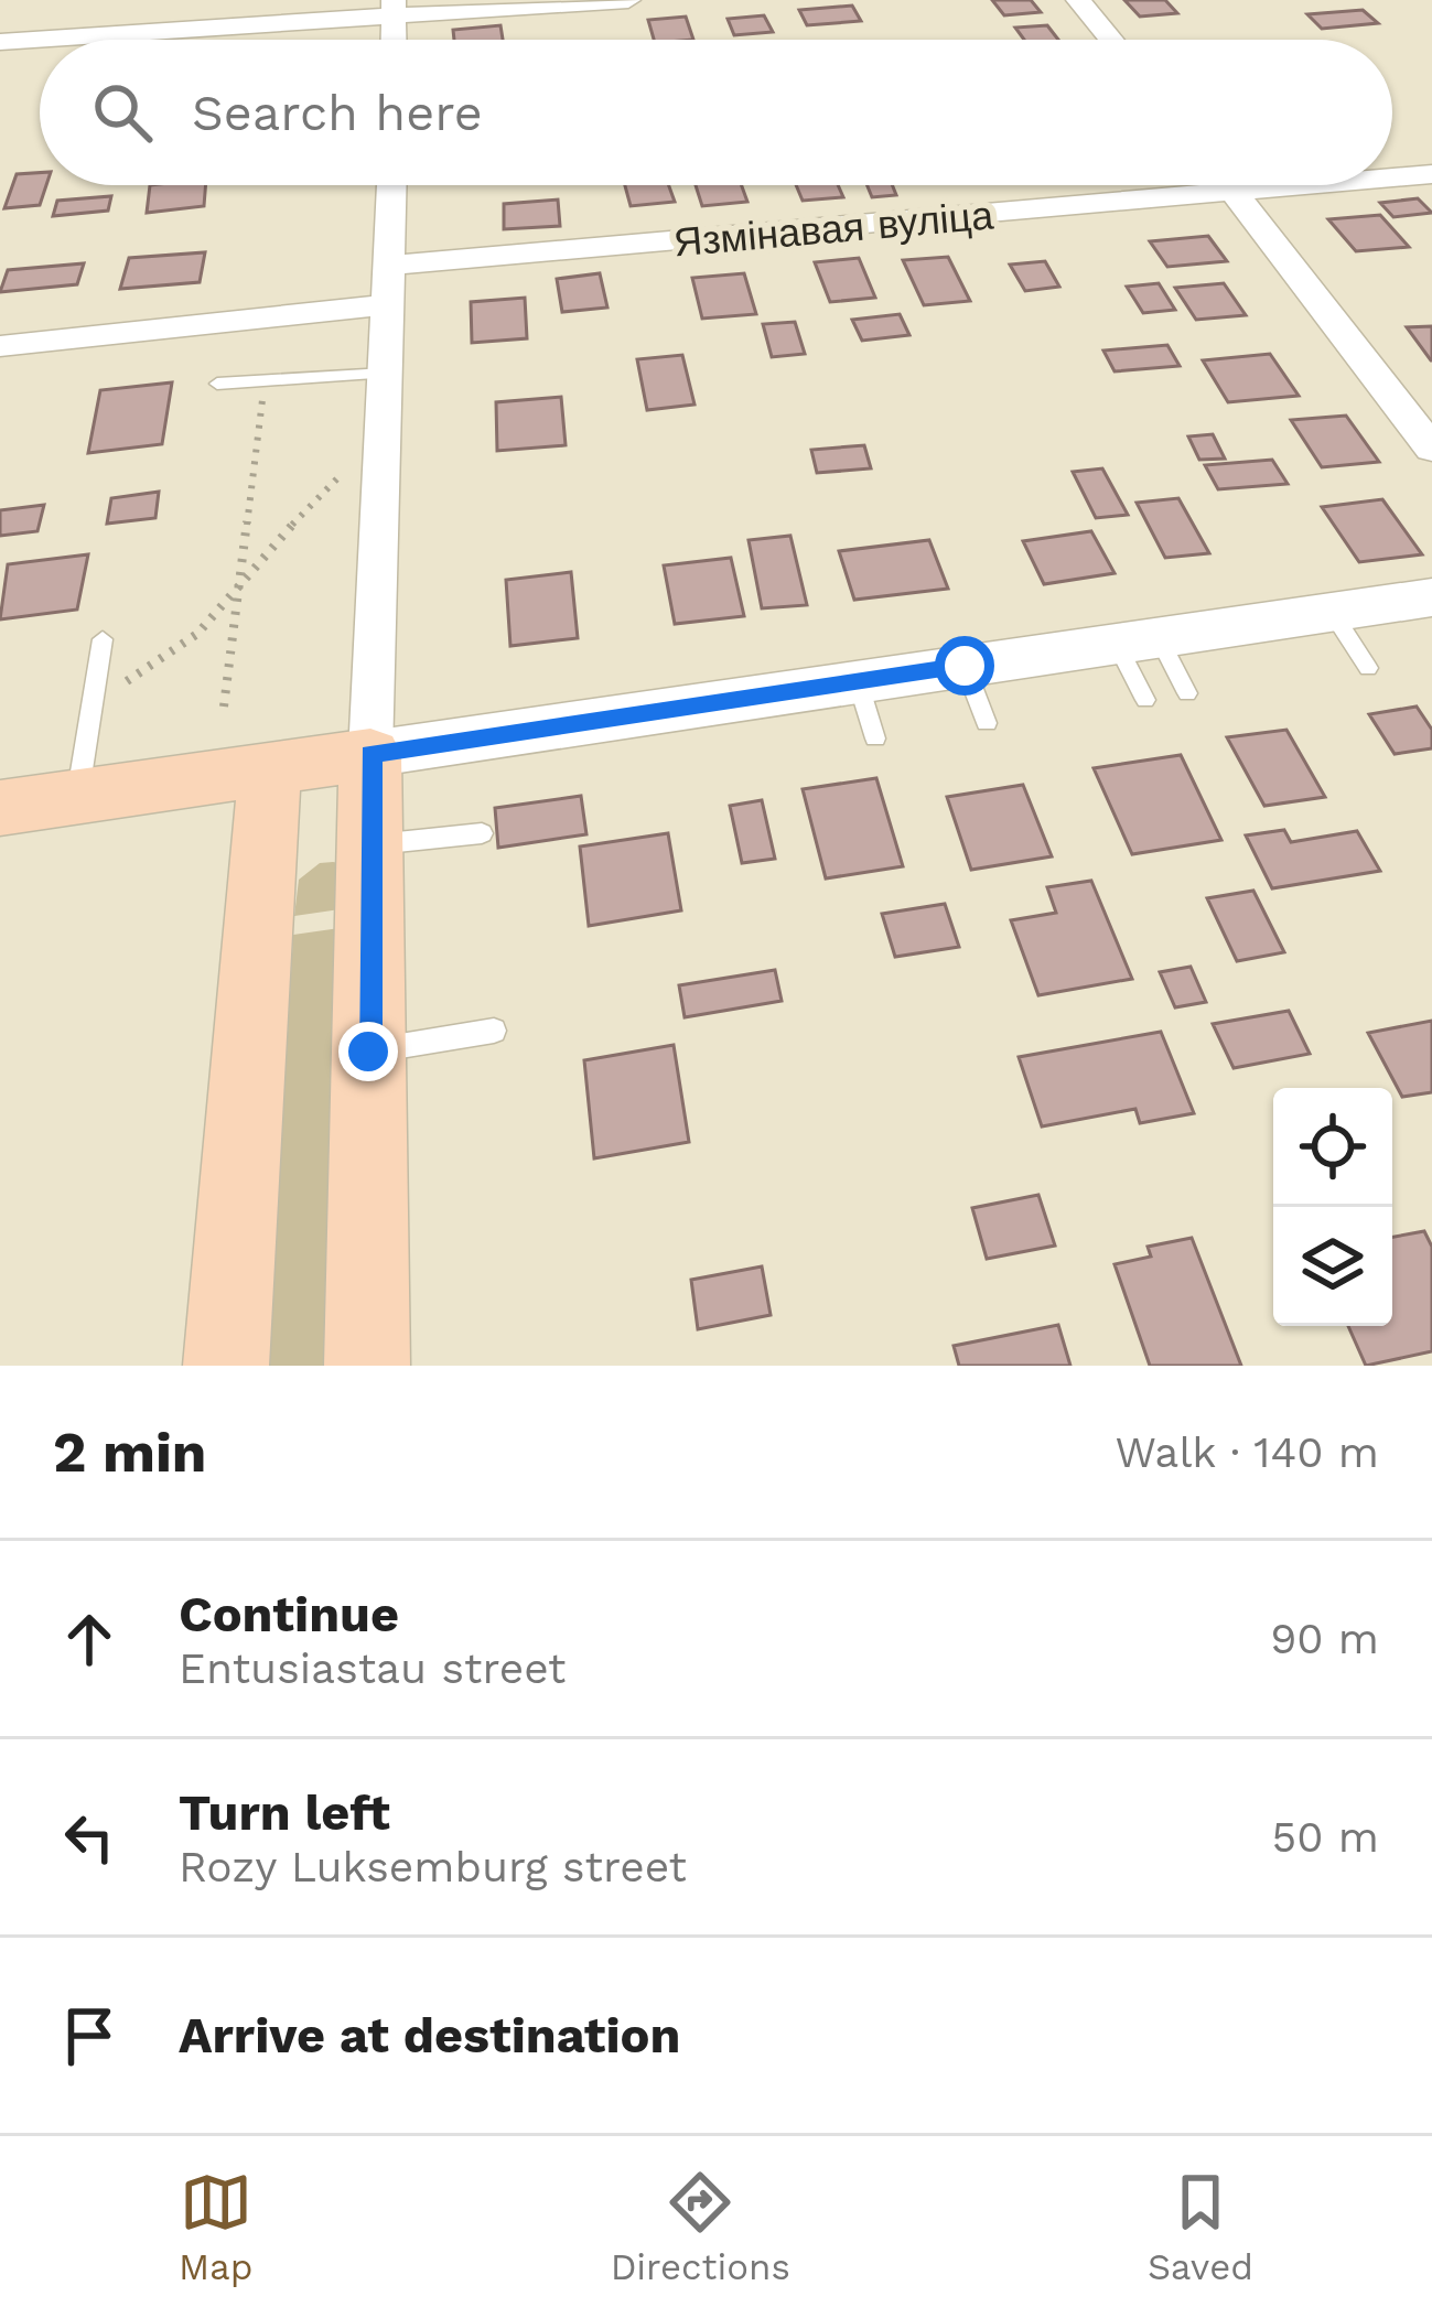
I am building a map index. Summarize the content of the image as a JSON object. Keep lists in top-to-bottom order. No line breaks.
{"streets":{"street":["Язмінавая вуліца"]},"page":{"search":"Search here","heading":["2 min","Walk · 140 m"],"list":[["Continue","Entusiastau street","90 m"],["Turn left","Rozy Luksemburg street","50 m"],"Arrive at destination"],"nav":["Map","Directions","Saved"]}}
